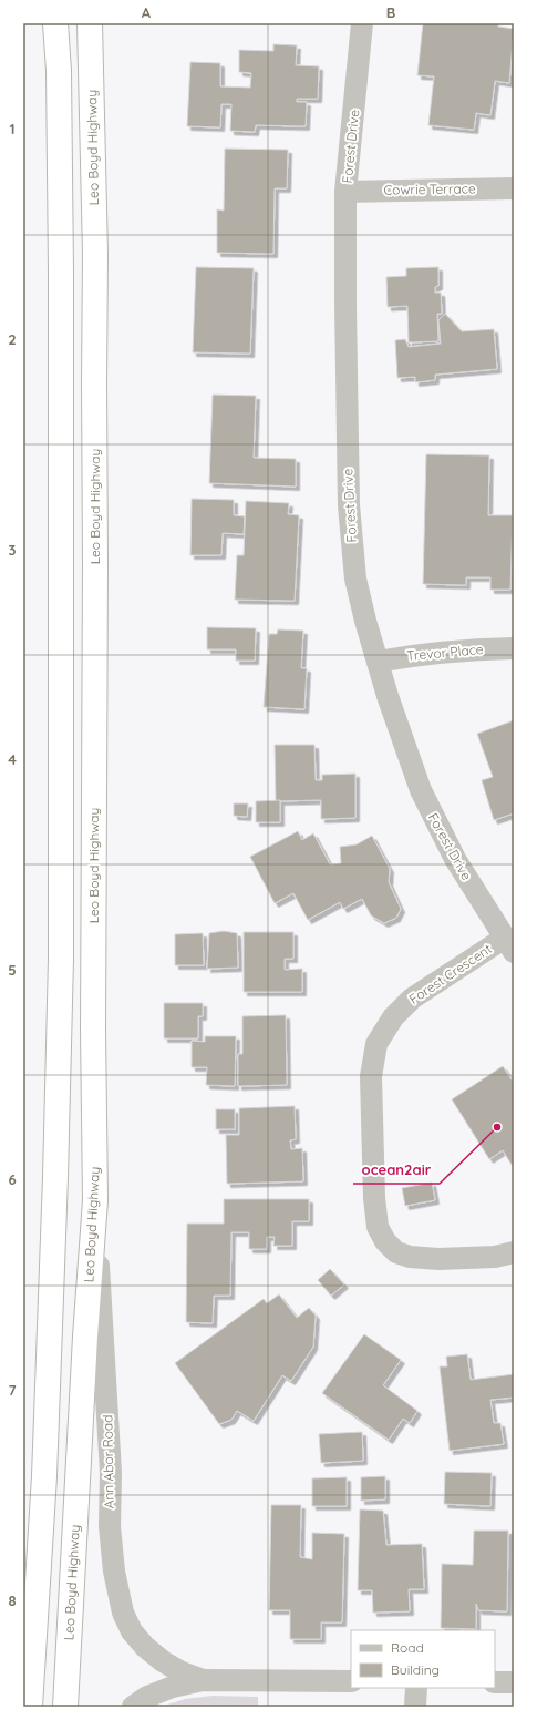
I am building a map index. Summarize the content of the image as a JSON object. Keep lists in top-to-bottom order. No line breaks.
{"streets":{"highway":["Leo Boyd Highway"],"street":["Forest Drive","Cowrie Terrace","Trevor Place","Forest Crescent","Ann Abor Road"]},"crossings":[["Forest Drive","Cowrie Terrace"],["Forest Drive","Trevor Place"],["Forest Drive","Forest Crescent"],["Leo Boyd Highway","Ann Abor Road"]],"places":["ocean2air"],"legend":["Road","Building"],"grid":{"columns":["A","B"],"rows":["1","2","3","4","5","6","7","8"]}}
